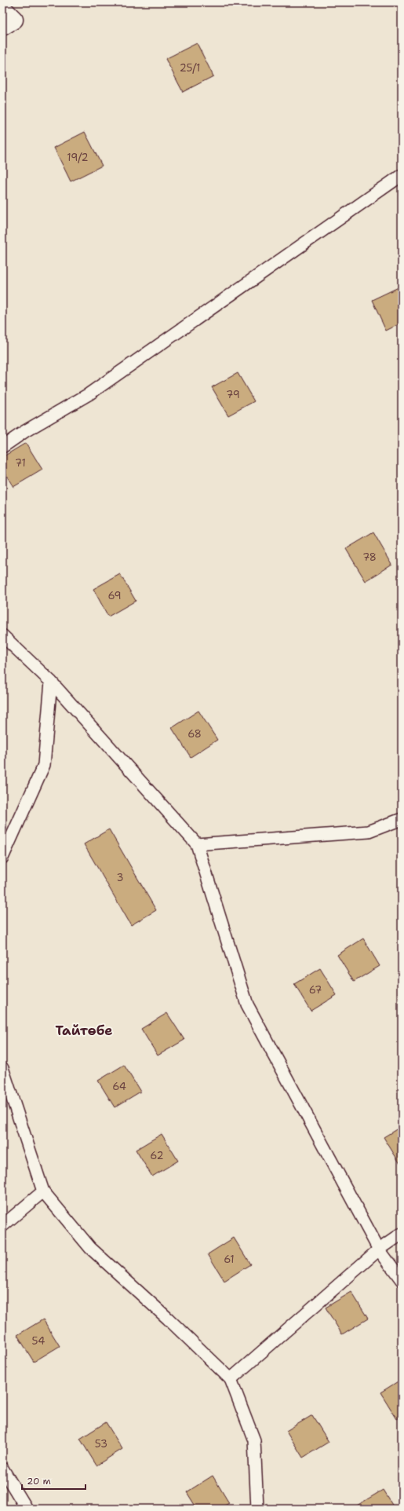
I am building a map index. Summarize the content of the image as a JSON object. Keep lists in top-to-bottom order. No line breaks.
{"districts":["Тайтөбе"],"house_numbers":["25/1","19/2","79","71","78","69","68","3","67","64","62","61","54","53"],"scale_bar":"20 m"}
